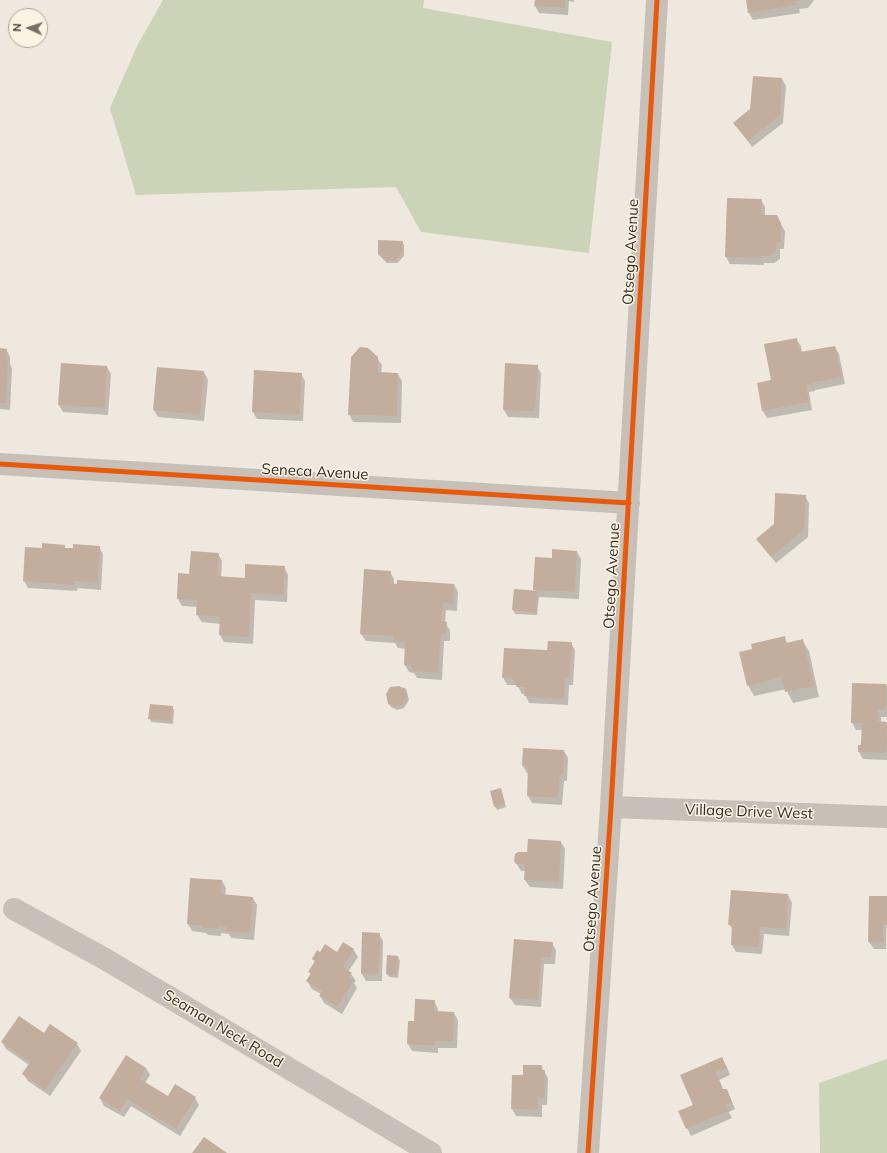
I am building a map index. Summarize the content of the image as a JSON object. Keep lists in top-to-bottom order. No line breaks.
{"streets":{"street":["Otsego Avenue","Seneca Avenue","Village Drive West","Seaman Neck Road"]},"crossings":[["Otsego Avenue","Seneca Avenue"],["Otsego Avenue","Village Drive West"]],"north":"left"}
